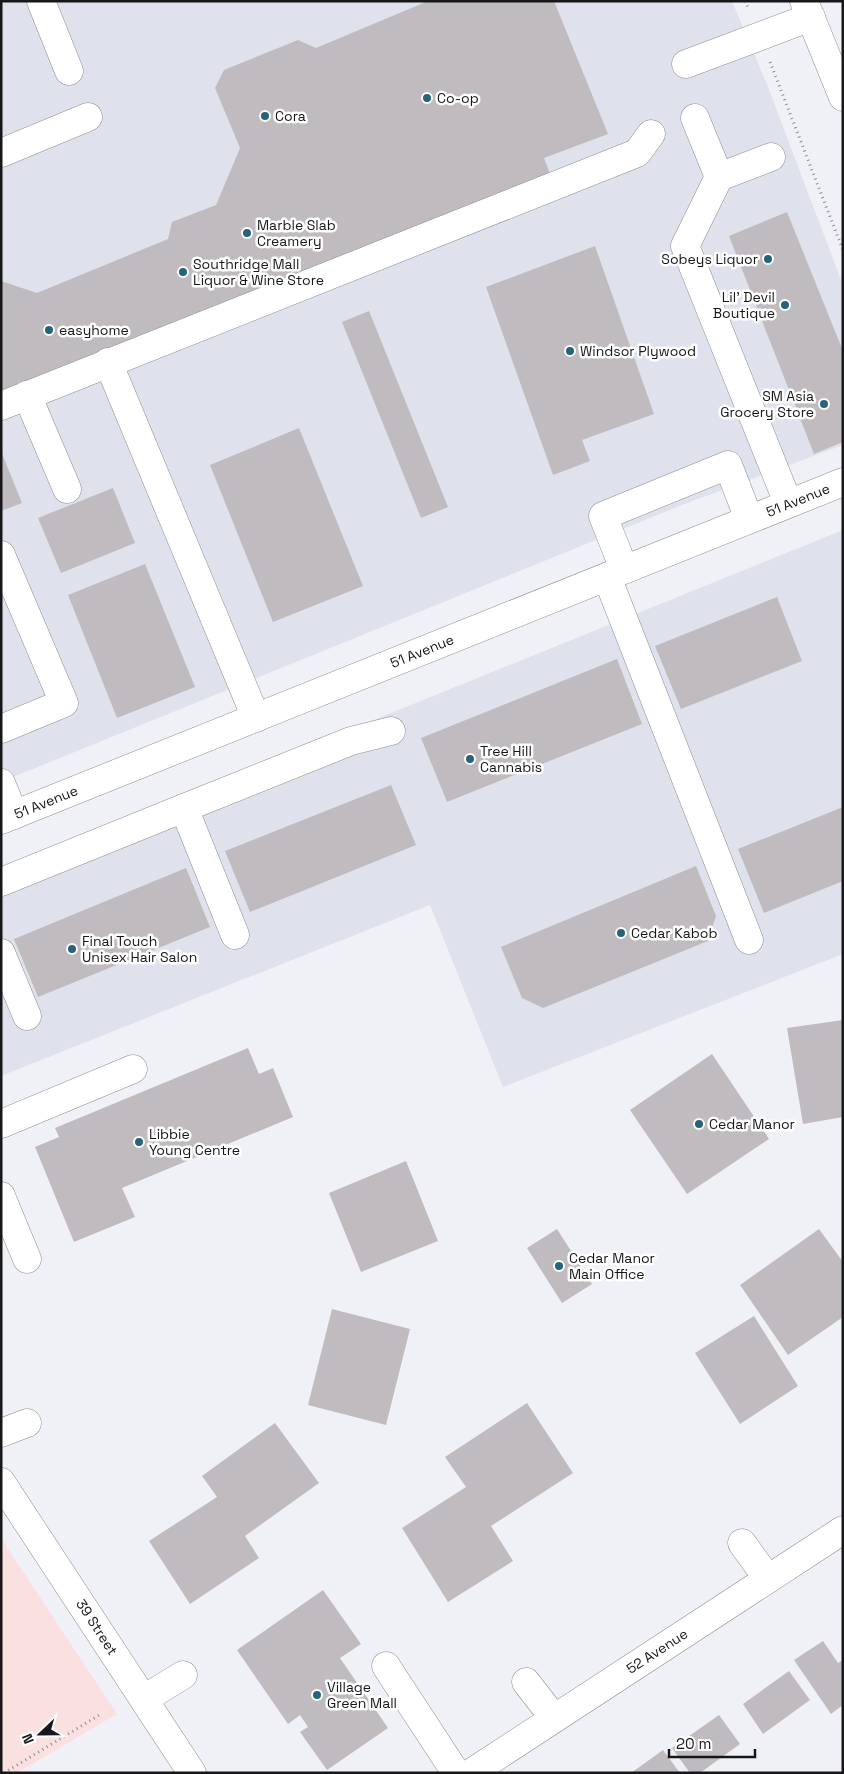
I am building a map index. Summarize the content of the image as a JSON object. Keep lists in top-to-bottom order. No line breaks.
{"streets":{"street":["51 Avenue","39 Street","52 Avenue"]},"places":["Co-op","Cora","Marble Slab Creamery","Sobeys Liquor","Southridge Mall Liquor & Wine Store","Lil' Devil Boutique","easyhome","Windsor Plywood","SM Asia Grocery Store","Tree Hill Cannabis","Cedar Kabob","Final Touch Unisex Hair Salon","Cedar Manor","Libbie Young Centre","Cedar Manor Main Office","Village Green Mall"],"scale_bar":"20 m","north":"left"}
